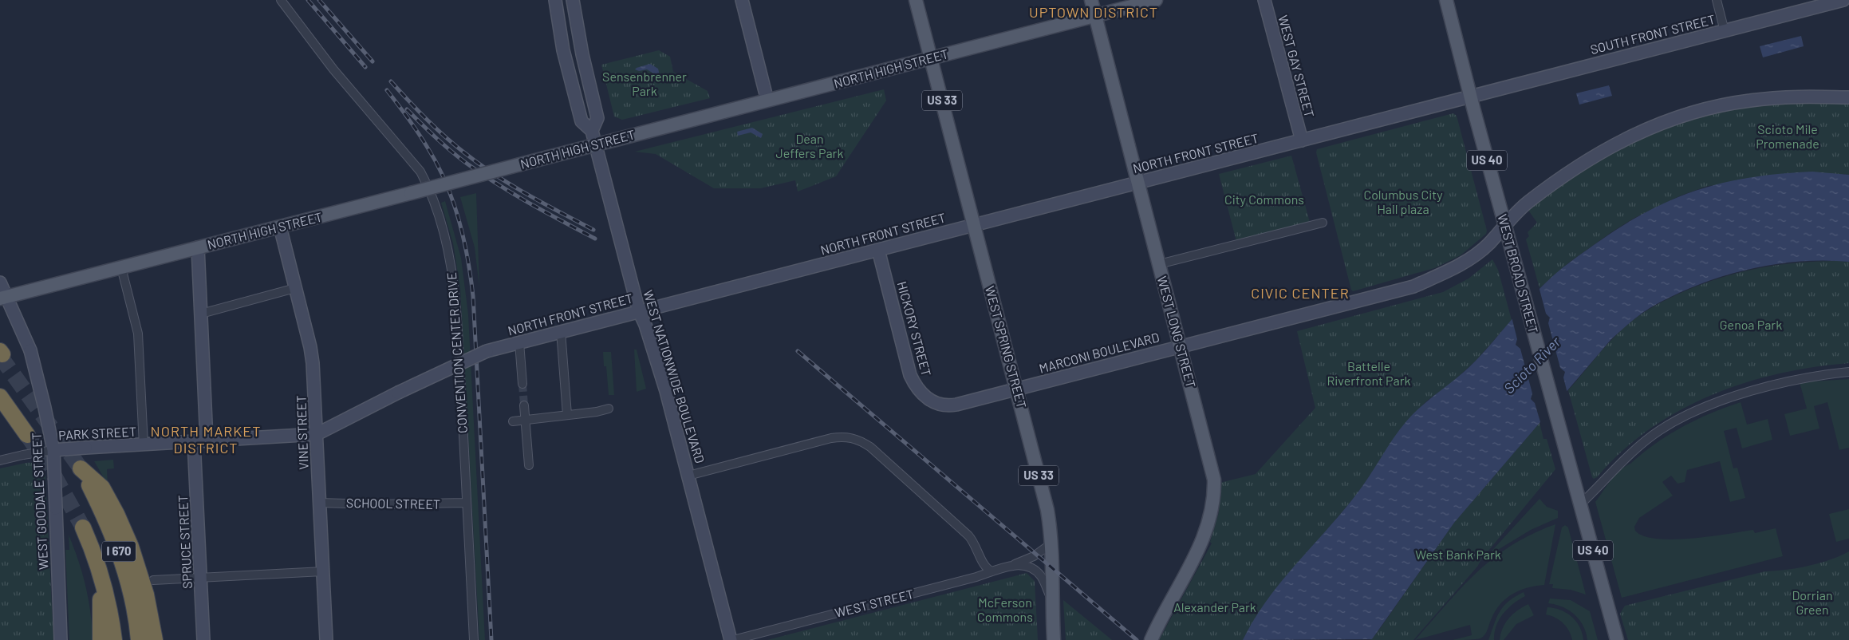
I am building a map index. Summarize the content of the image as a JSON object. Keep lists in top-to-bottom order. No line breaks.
{"streets":{"highway":["I 670"],"main road":["NORTH HIGH STREET","US 33","US 40","WEST BROAD STREET","WEST LONG STREET","WEST SPRING STREET"],"street":["SOUTH FRONT STREET","WEST GAY STREET","NORTH FRONT STREET","HICKORY STREET","CONVENTION CENTER DRIVE","MARCONI BOULEVARD","WEST NATIONWIDE BOULEVARD","VINE STREET","PARK STREET","WEST GOODALE STREET","SCHOOL STREET","SPRUCE STREET","WEST STREET"]},"crossings":[["SOUTH FRONT STREET","NORTH FRONT STREET"],["SOUTH FRONT STREET","WEST BROAD STREET"],["WEST GAY STREET","NORTH FRONT STREET"],["NORTH HIGH STREET","US 33"],["NORTH HIGH STREET","WEST LONG STREET"],["NORTH HIGH STREET","WEST SPRING STREET"],["NORTH HIGH STREET","WEST NATIONWIDE BOULEVARD"],["NORTH HIGH STREET","VINE STREET"],["NORTH HIGH STREET","WEST GOODALE STREET"],["US 33","WEST SPRING STREET"],["NORTH FRONT STREET","WEST BROAD STREET"],["NORTH FRONT STREET","HICKORY STREET"],["NORTH FRONT STREET","WEST LONG STREET"],["NORTH FRONT STREET","WEST SPRING STREET"],["NORTH FRONT STREET","WEST NATIONWIDE BOULEVARD"],["NORTH FRONT STREET","VINE STREET"],["NORTH FRONT STREET","PARK STREET"],["WEST BROAD STREET","MARCONI BOULEVARD"],["HICKORY STREET","MARCONI BOULEVARD"],["WEST LONG STREET","MARCONI BOULEVARD"],["WEST SPRING STREET","MARCONI BOULEVARD"],["WEST SPRING STREET","WEST STREET"],["CONVENTION CENTER DRIVE","SCHOOL STREET"],["WEST NATIONWIDE BOULEVARD","WEST STREET"],["VINE STREET","PARK STREET"],["VINE STREET","SCHOOL STREET"],["PARK STREET","WEST GOODALE STREET"],["PARK STREET","SPRUCE STREET"]],"districts":["UPTOWN DISTRICT","CIVIC CENTER","NORTH MARKET DISTRICT"],"water":["Scioto River"],"parks":["Sensenbrenner Park","Scioto Mile Promenade","Dean Jeffers Park","Columbus City Hall plaza","City Commons","Genoa Park","Battelle Riverfront Park","West Bank Park","Dorrian Green","McFerson Commons","Alexander Park"]}
